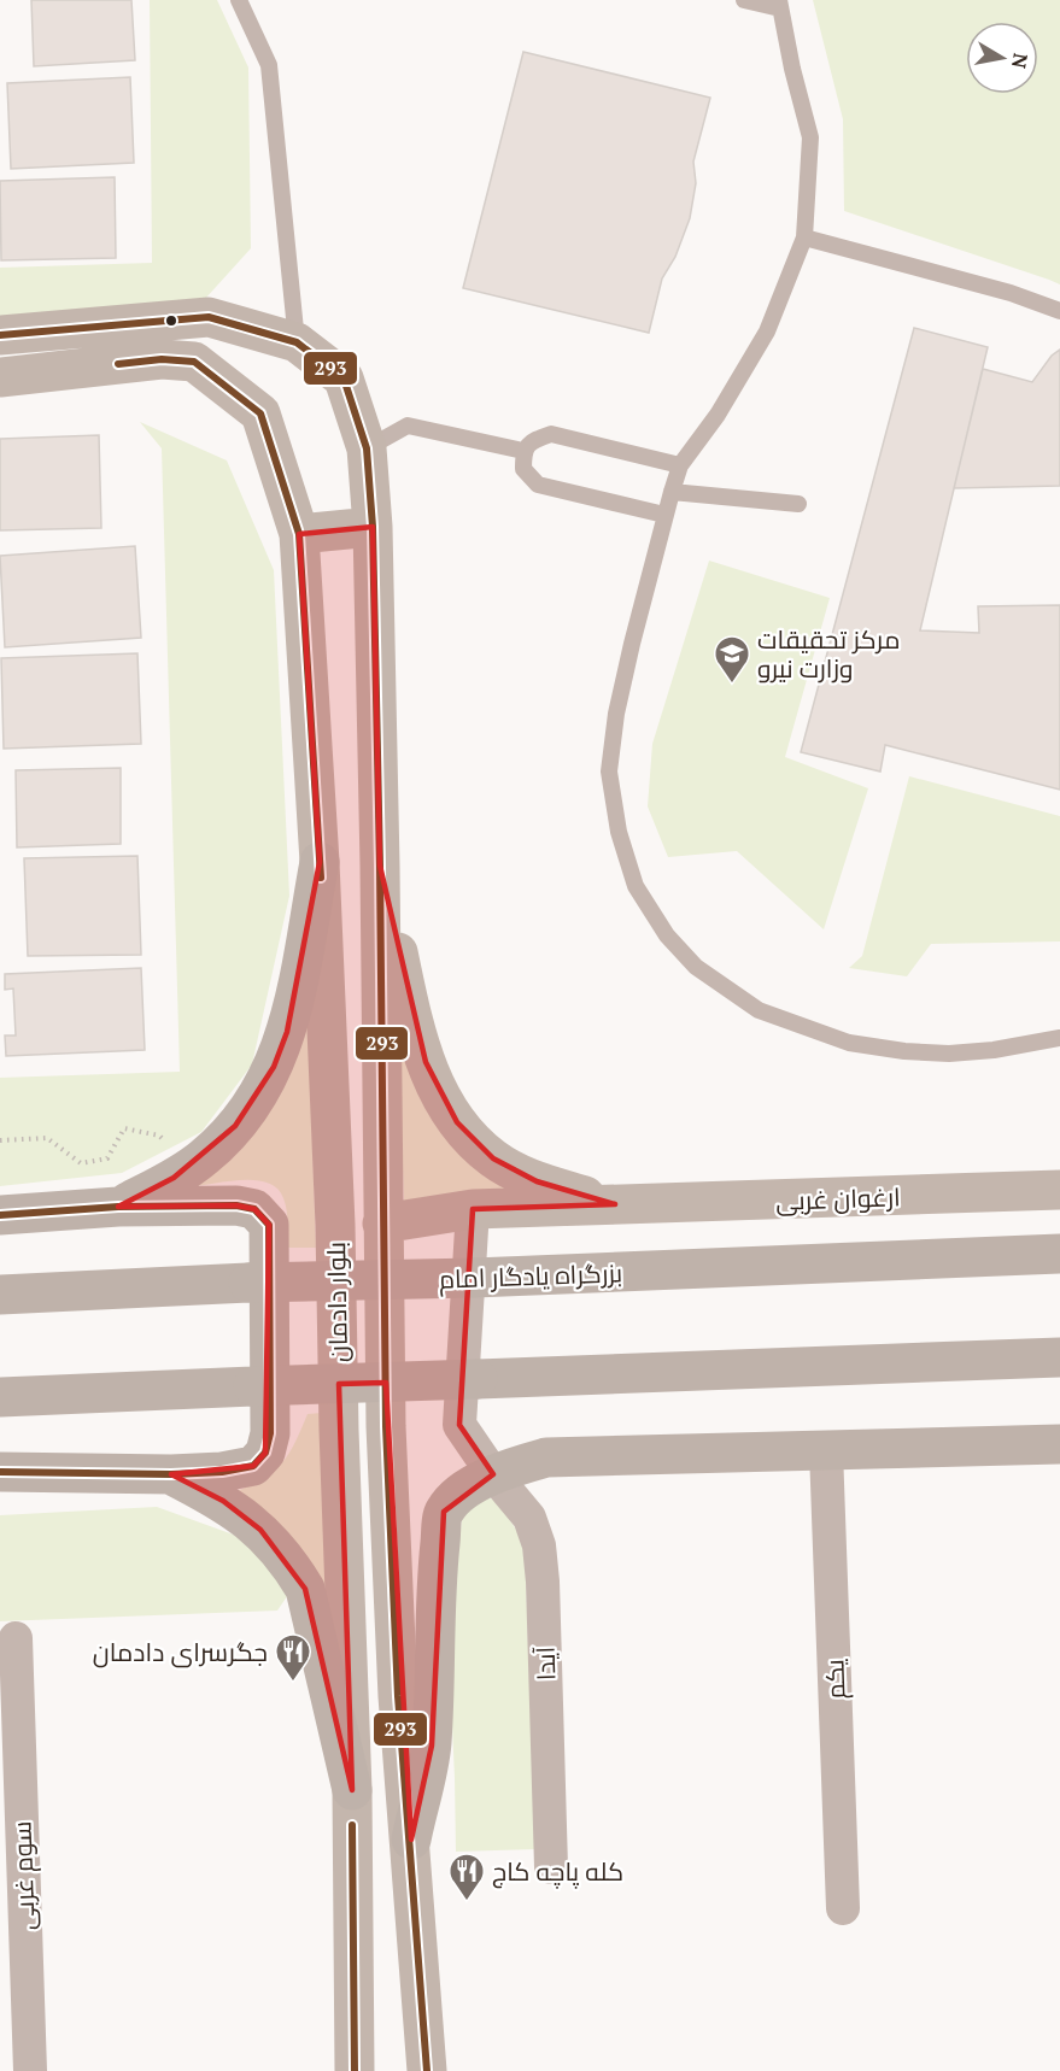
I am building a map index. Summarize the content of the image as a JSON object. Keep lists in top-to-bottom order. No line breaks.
{"streets":{"highway":["بزرگراه یادگار امام"],"main road":["ارغوان غربی","بلوار دادمان"],"street":["آیدا","یکم","سوم غربی"]},"crossings":[["ارغوان غربی","بلوار دادمان"],["ارغوان غربی","آیدا"]],"places":{"school or university":["مرکز تحقیقات وزارت نیرو"],"restaurant":["جگرسرای دادمان","کله پاچه کاج"]},"lines":["transit line 293"],"north":"right"}
